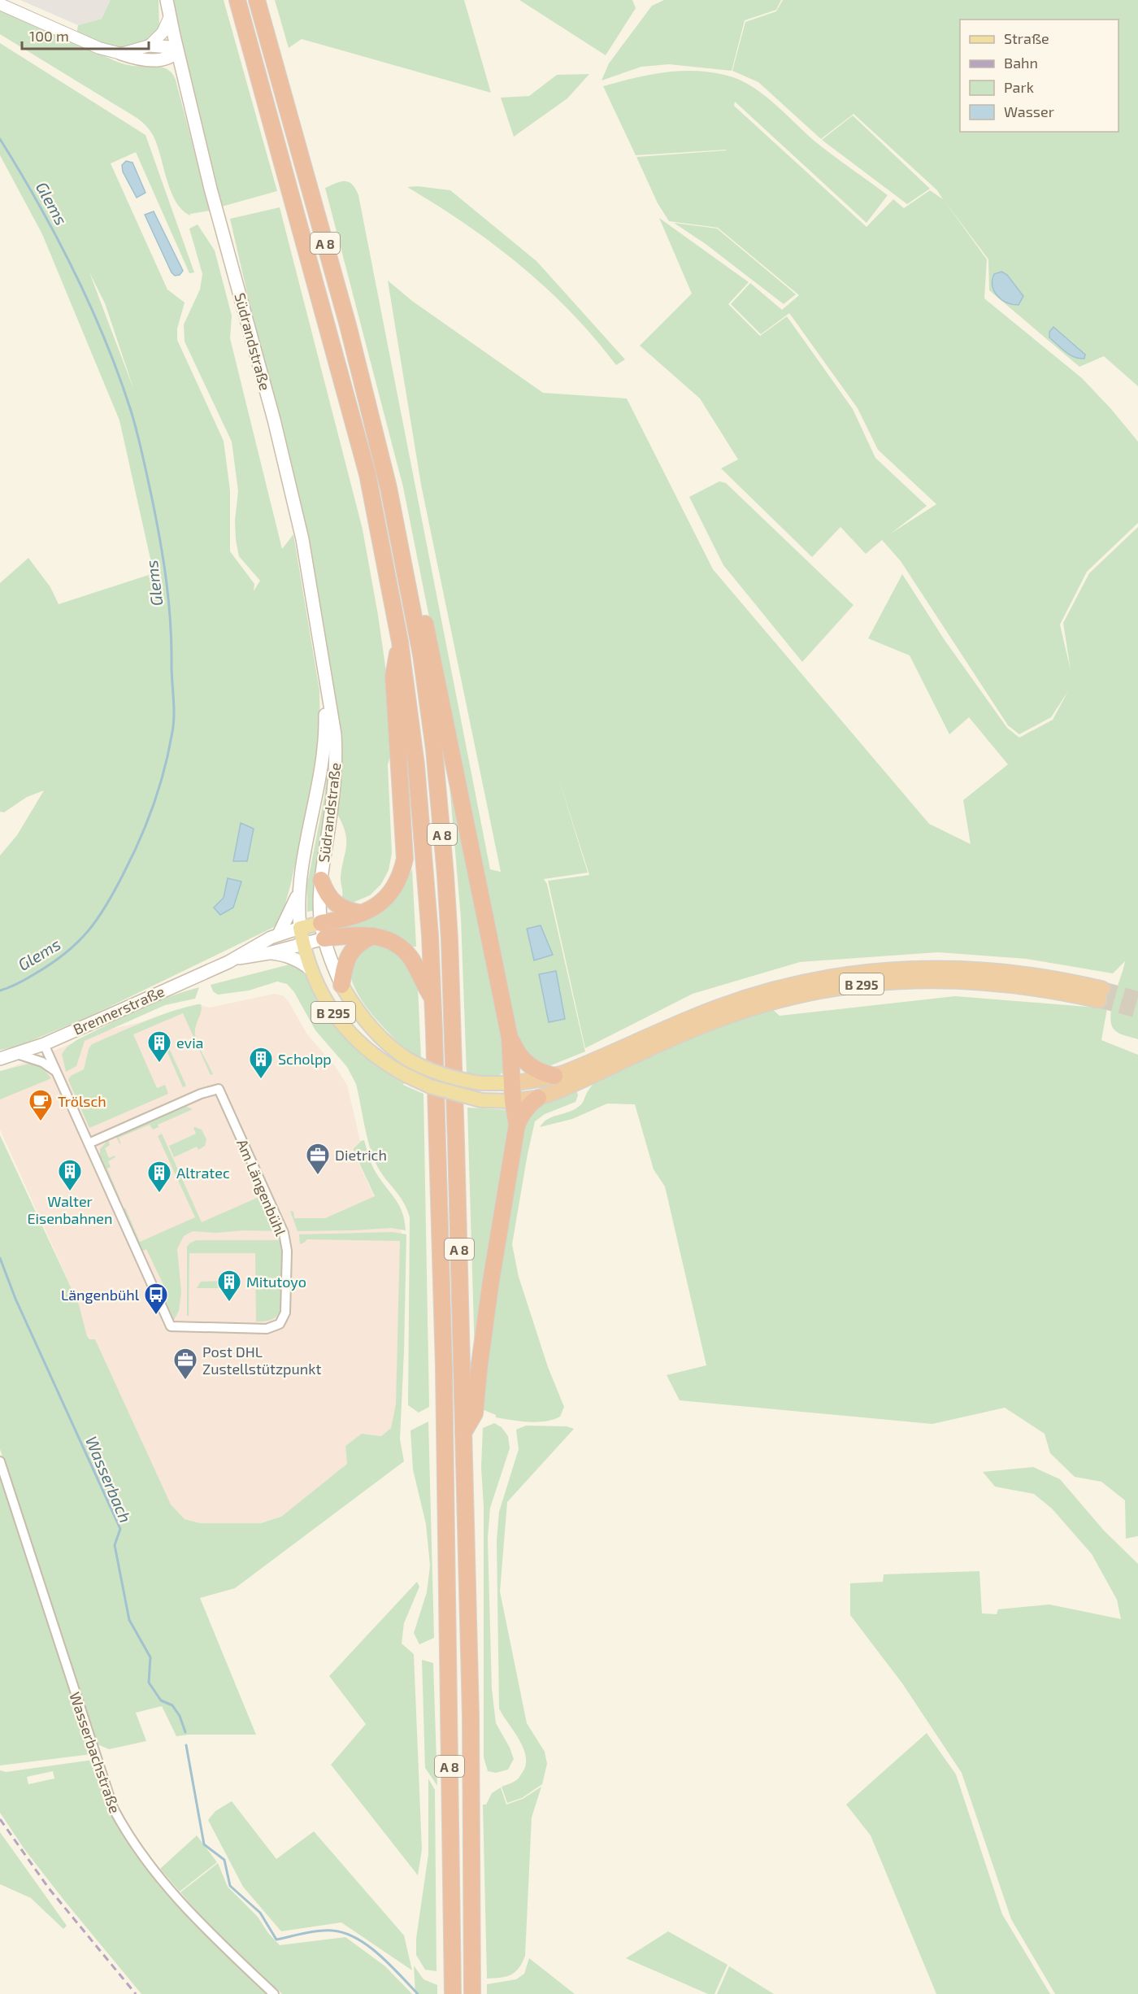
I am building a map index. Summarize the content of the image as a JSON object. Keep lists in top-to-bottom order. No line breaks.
{"streets":{"highway":["A 8","B 295"],"main road":["Südrandstraße","Brennerstraße"],"street":["Am Längenbühl","Wasserbachstraße"]},"crossings":[["A 8","B 295"],["Südrandstraße","B 295"],["Südrandstraße","Brennerstraße"],["B 295","Brennerstraße"],["Brennerstraße","Am Längenbühl"]],"water":["Glems","Wasserbach"],"places":{"building":["evia","Scholpp","Walter Eisenbahnen","Altratec","Mitutoyo"],"cafe":["Trölsch"],"office":["Dietrich","Post DHL Zustellstützpunkt"],"bus stop":["Längenbühl"]},"legend":["Straße","Bahn","Park","Wasser"],"scale_bar":"100 m"}
